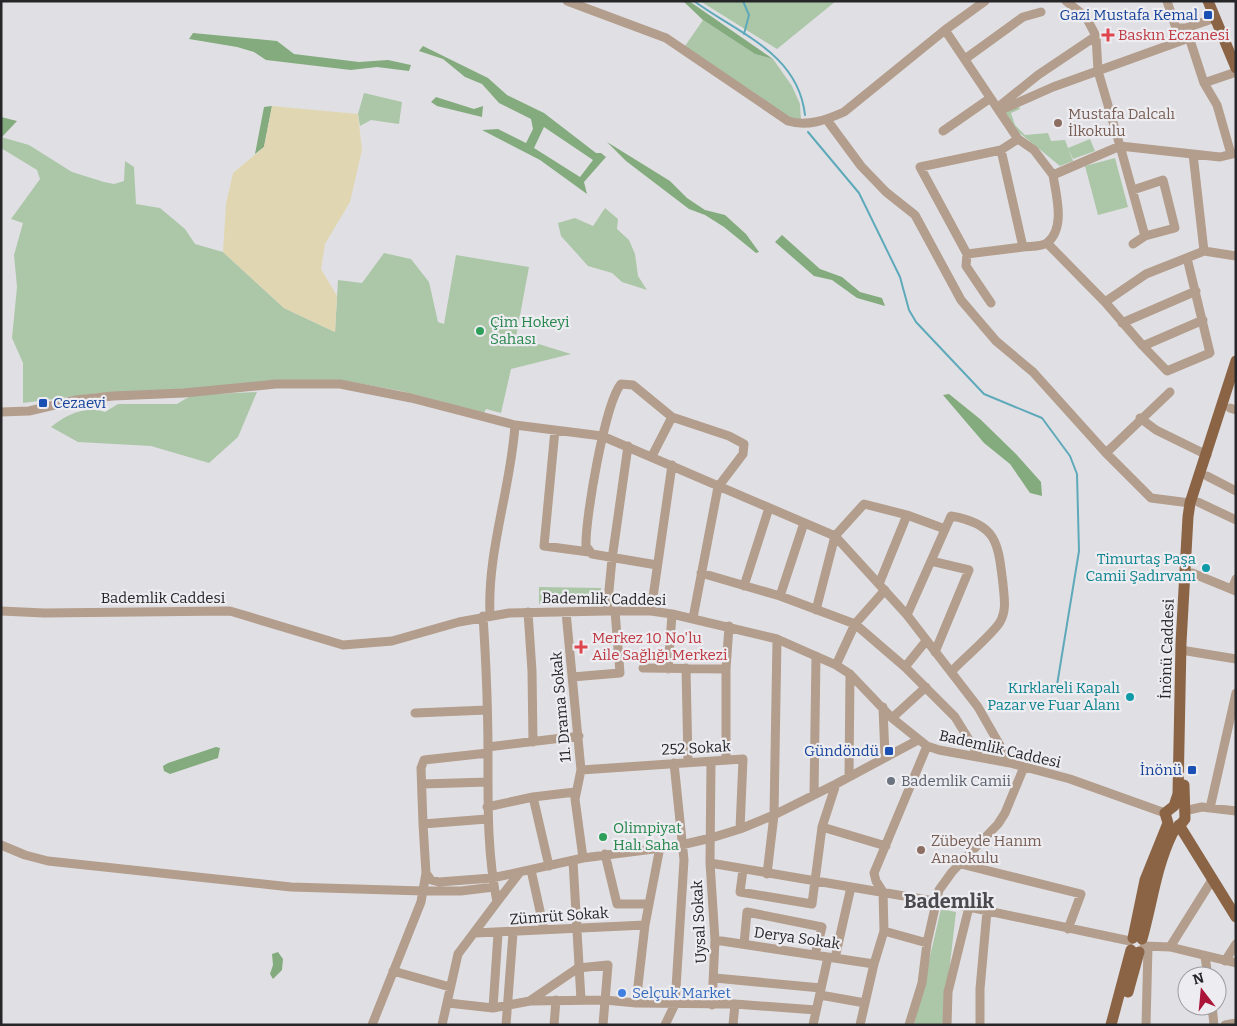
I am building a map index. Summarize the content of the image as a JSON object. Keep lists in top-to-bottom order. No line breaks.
{"streets":{"main road":["İnönü Caddesi"],"street":["Bademlik Caddesi","11. Drama Sokak","252 Sokak","Zümrüt Sokak","Uysal Sokak","Derya Sokak"]},"crossings":[["Bademlik Caddesi","İnönü Caddesi"],["Bademlik Caddesi","11. Drama Sokak"],["11. Drama Sokak","252 Sokak"],["252 Sokak","Uysal Sokak"],["Uysal Sokak","Derya Sokak"]],"districts":["Bademlik"],"places":{"transit":["Gazi Mustafa Kemal","Cezaevi","Gündöndü","İnönü"],"health":["Baskın Eczanesi","Merkez 10 No'lu Aile Sağlığı Merkezi"],"other":["Mustafa Dalcalı İlkokulu","Çim Hokeyi Sahası","Timurtaş Paşa Camii Şadırvanı","Kırklareli Kapalı Pazar ve Fuar Alanı","Bademlik Camii","Olimpiyat Halı Saha","Zübeyde Hanım Anaokulu","Selçuk Market"]},"north":"top"}
